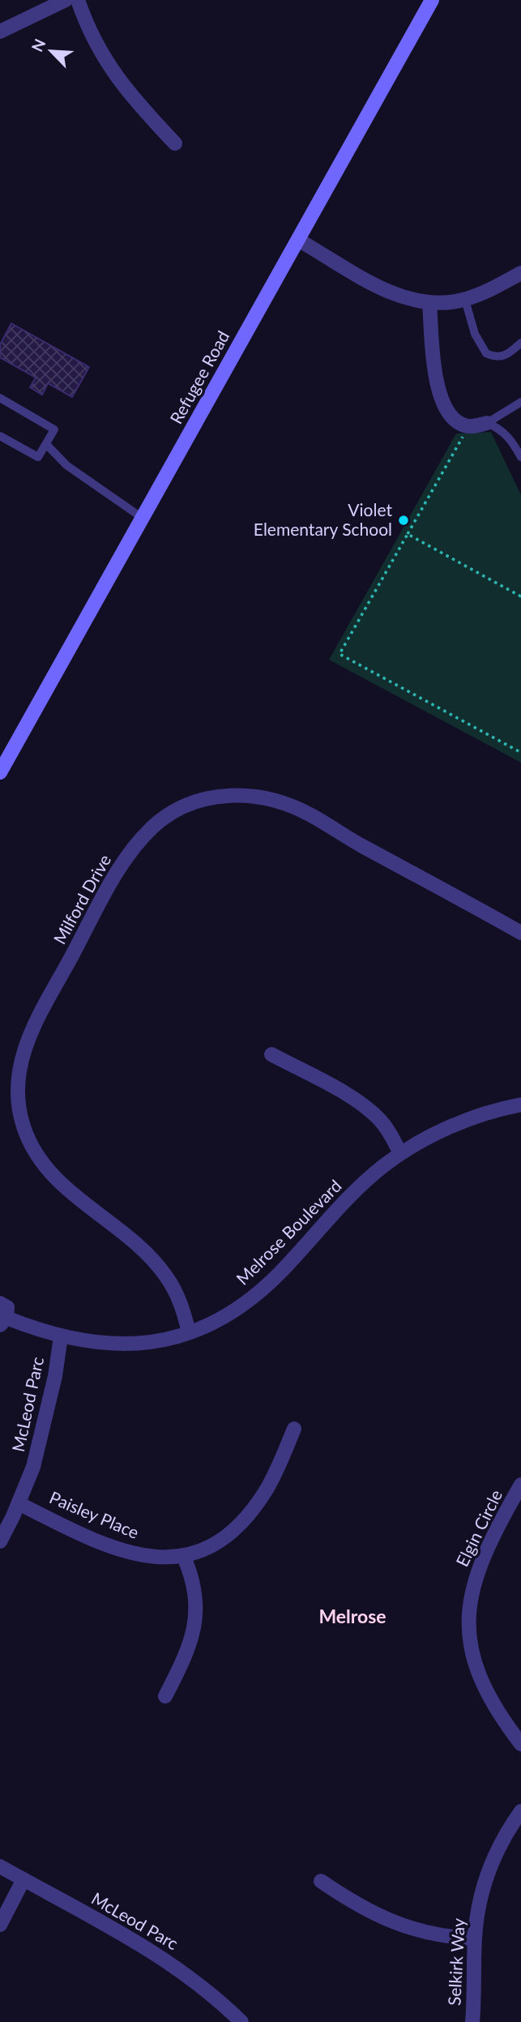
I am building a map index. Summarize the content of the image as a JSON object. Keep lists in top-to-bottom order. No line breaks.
{"streets":{"main road":["Refugee Road"],"street":["Milford Drive","Melrose Boulevard","McLeod Parc","Paisley Place","Elgin Circle","Selkirk Way"]},"crossings":[["Milford Drive","Melrose Boulevard"],["Melrose Boulevard","McLeod Parc"],["McLeod Parc","Paisley Place"]],"districts":["Melrose"],"places":["Violet Elementary School"],"north":"top left"}
